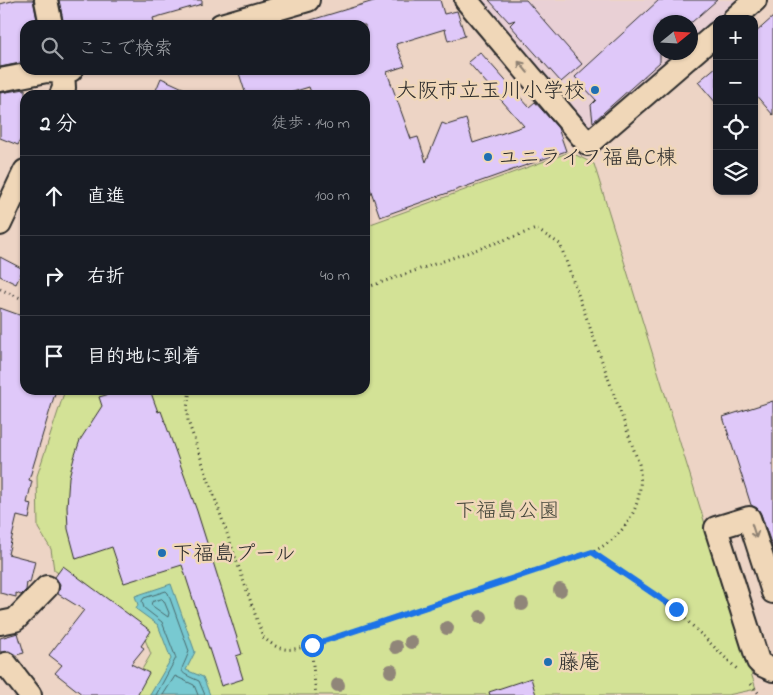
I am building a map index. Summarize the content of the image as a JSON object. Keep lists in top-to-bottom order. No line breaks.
{"parks":["下福島公園"],"places":["大阪市立玉川小学校","ユニライフ福島C棟","下福島プール","藤庵"],"north":"right","page":{"map_buttons":["+","−"],"search":"ここで検索","heading":["2 分","徒歩 · 140 m"],"list":[["直進","100 m"],["右折","40 m"],"目的地に到着"]}}
